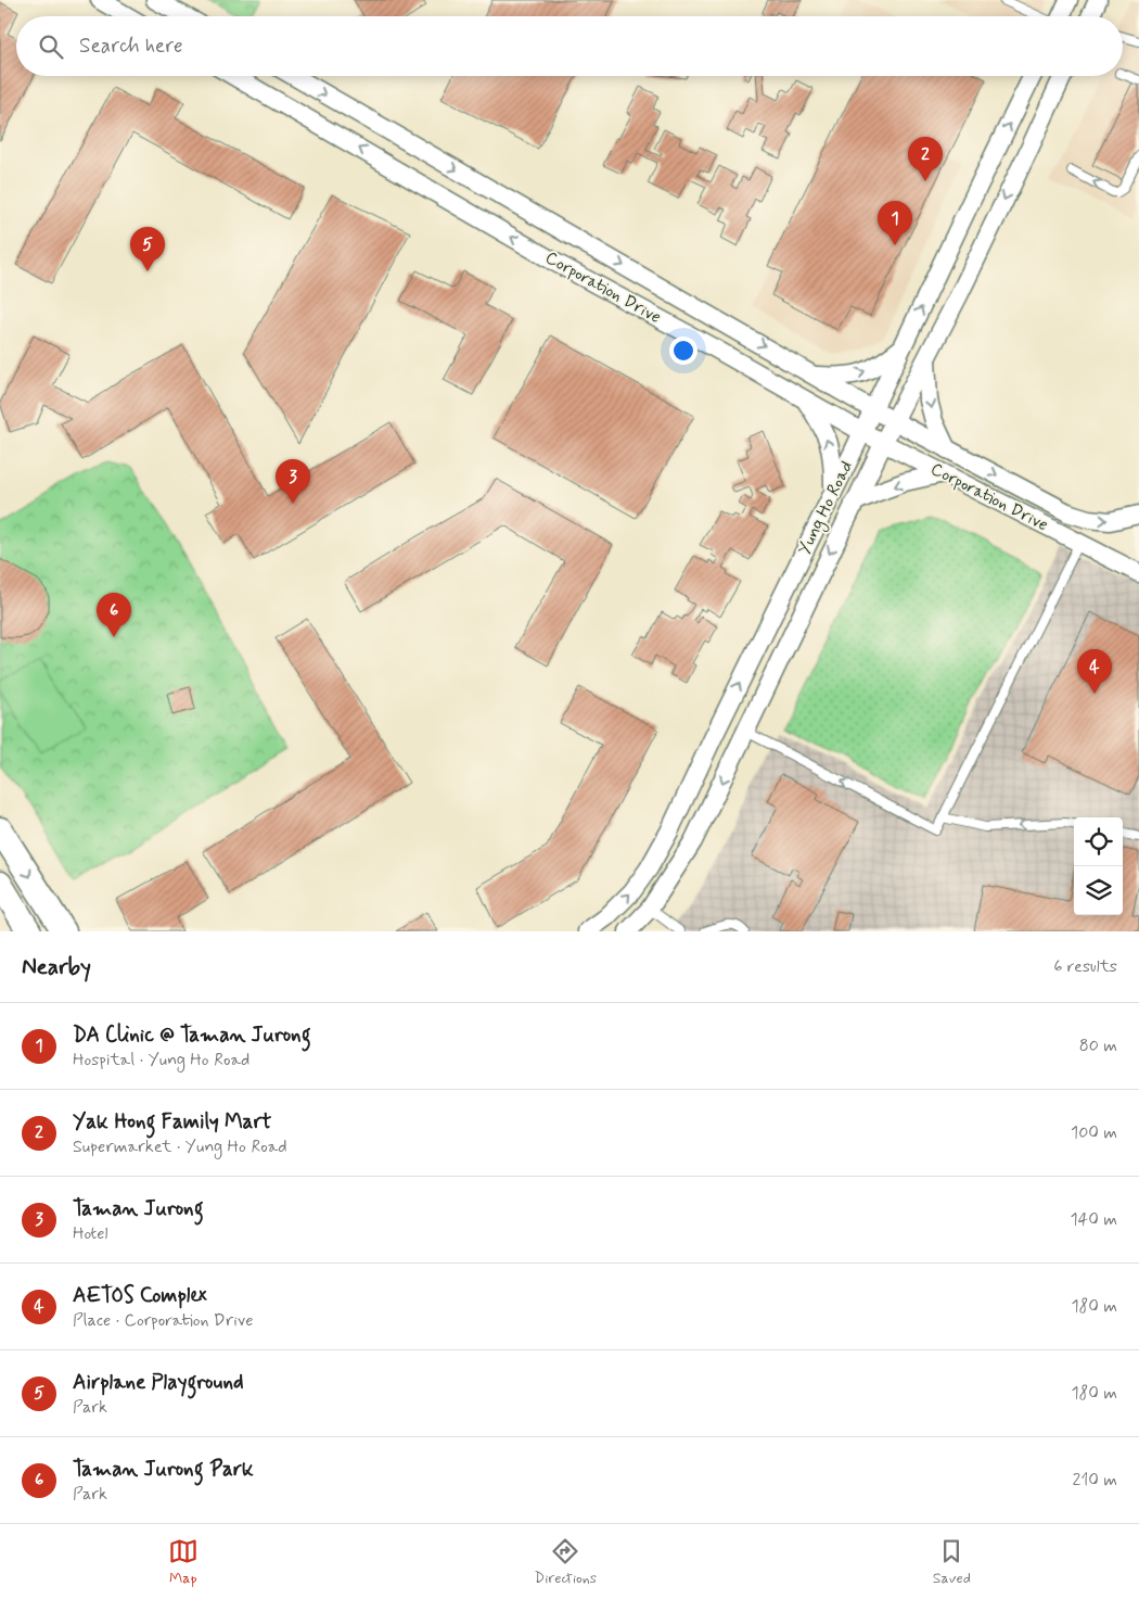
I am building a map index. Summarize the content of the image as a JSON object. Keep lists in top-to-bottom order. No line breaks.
{"streets":{"street":["Corporation Drive","Yung Ho Road"]},"crossings":[["Corporation Drive","Yung Ho Road"]],"page":{"search":"Search here","pins":["2","1","5","3","6","4"],"heading":["Nearby","6 results"],"list":[{"mark":"1","name":"DA Clinic @ Taman Jurong","note":"Hospital · Yung Ho Road","value":"80 m"},{"mark":"2","name":"Yak Hong Family Mart","note":"Supermarket · Yung Ho Road","value":"100 m"},{"mark":"3","name":"Taman Jurong","note":"Hotel","value":"140 m"},{"mark":"4","name":"AETOS Complex","note":"Place · Corporation Drive","value":"180 m"},{"mark":"5","name":"Airplane Playground","note":"Park","value":"180 m"},{"mark":"6","name":"Taman Jurong Park","note":"Park","value":"210 m"}],"nav":["Map","Directions","Saved"]}}
